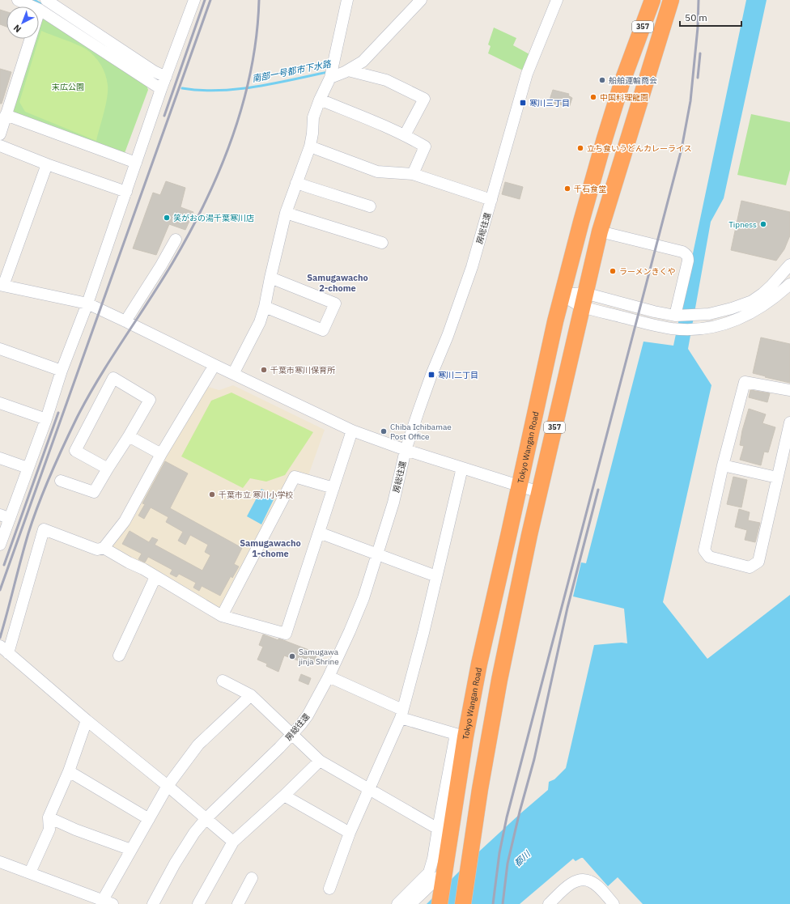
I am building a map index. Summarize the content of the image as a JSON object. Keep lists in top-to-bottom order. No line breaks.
{"streets":{"highway":["357","Tokyo Wangan Road"],"street":["房総往還"]},"districts":["Samugawacho 2-chome","Samugawacho 1-chome"],"water":["南部一号都市下水路","都川"],"parks":["末広公園"],"places":{"other":["船舶運輸商会","中国料理龍園","立ち食いうどんカレーライス","千石食堂","笑がおの湯千葉寒川店","Tipness","ラーメンきくや","千葉市寒川保育所","Chiba Ichibamae Post Office","千葉市立 寒川小学校","Samugawa jinja Shrine"],"transit":["寒川三丁目","寒川二丁目"]},"scale_bar":"50 m","north":"bottom left"}
